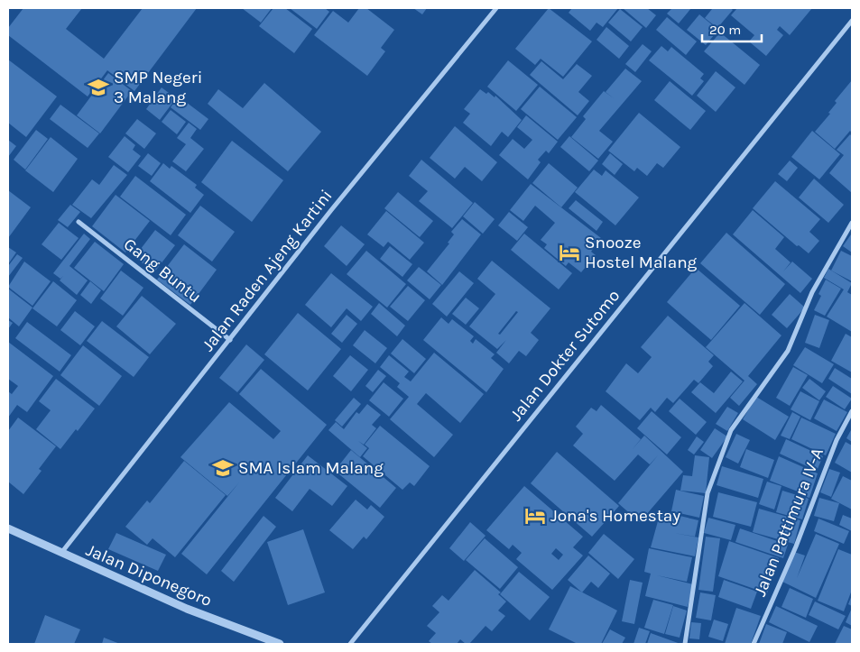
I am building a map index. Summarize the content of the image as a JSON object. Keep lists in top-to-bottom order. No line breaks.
{"streets":{"street":["Gang Buntu","Jalan Raden Ajeng Kartini","Jalan Dokter Sutomo","Jalan Pattimura IV-A","Jalan Diponegoro"]},"crossings":[["Gang Buntu","Jalan Raden Ajeng Kartini"],["Jalan Raden Ajeng Kartini","Jalan Diponegoro"]],"places":{"school or university":["SMP Negeri 3 Malang","SMA Islam Malang"],"hotel":["Snooze Hostel Malang","Jona's Homestay"]},"scale_bar":"20 m"}
